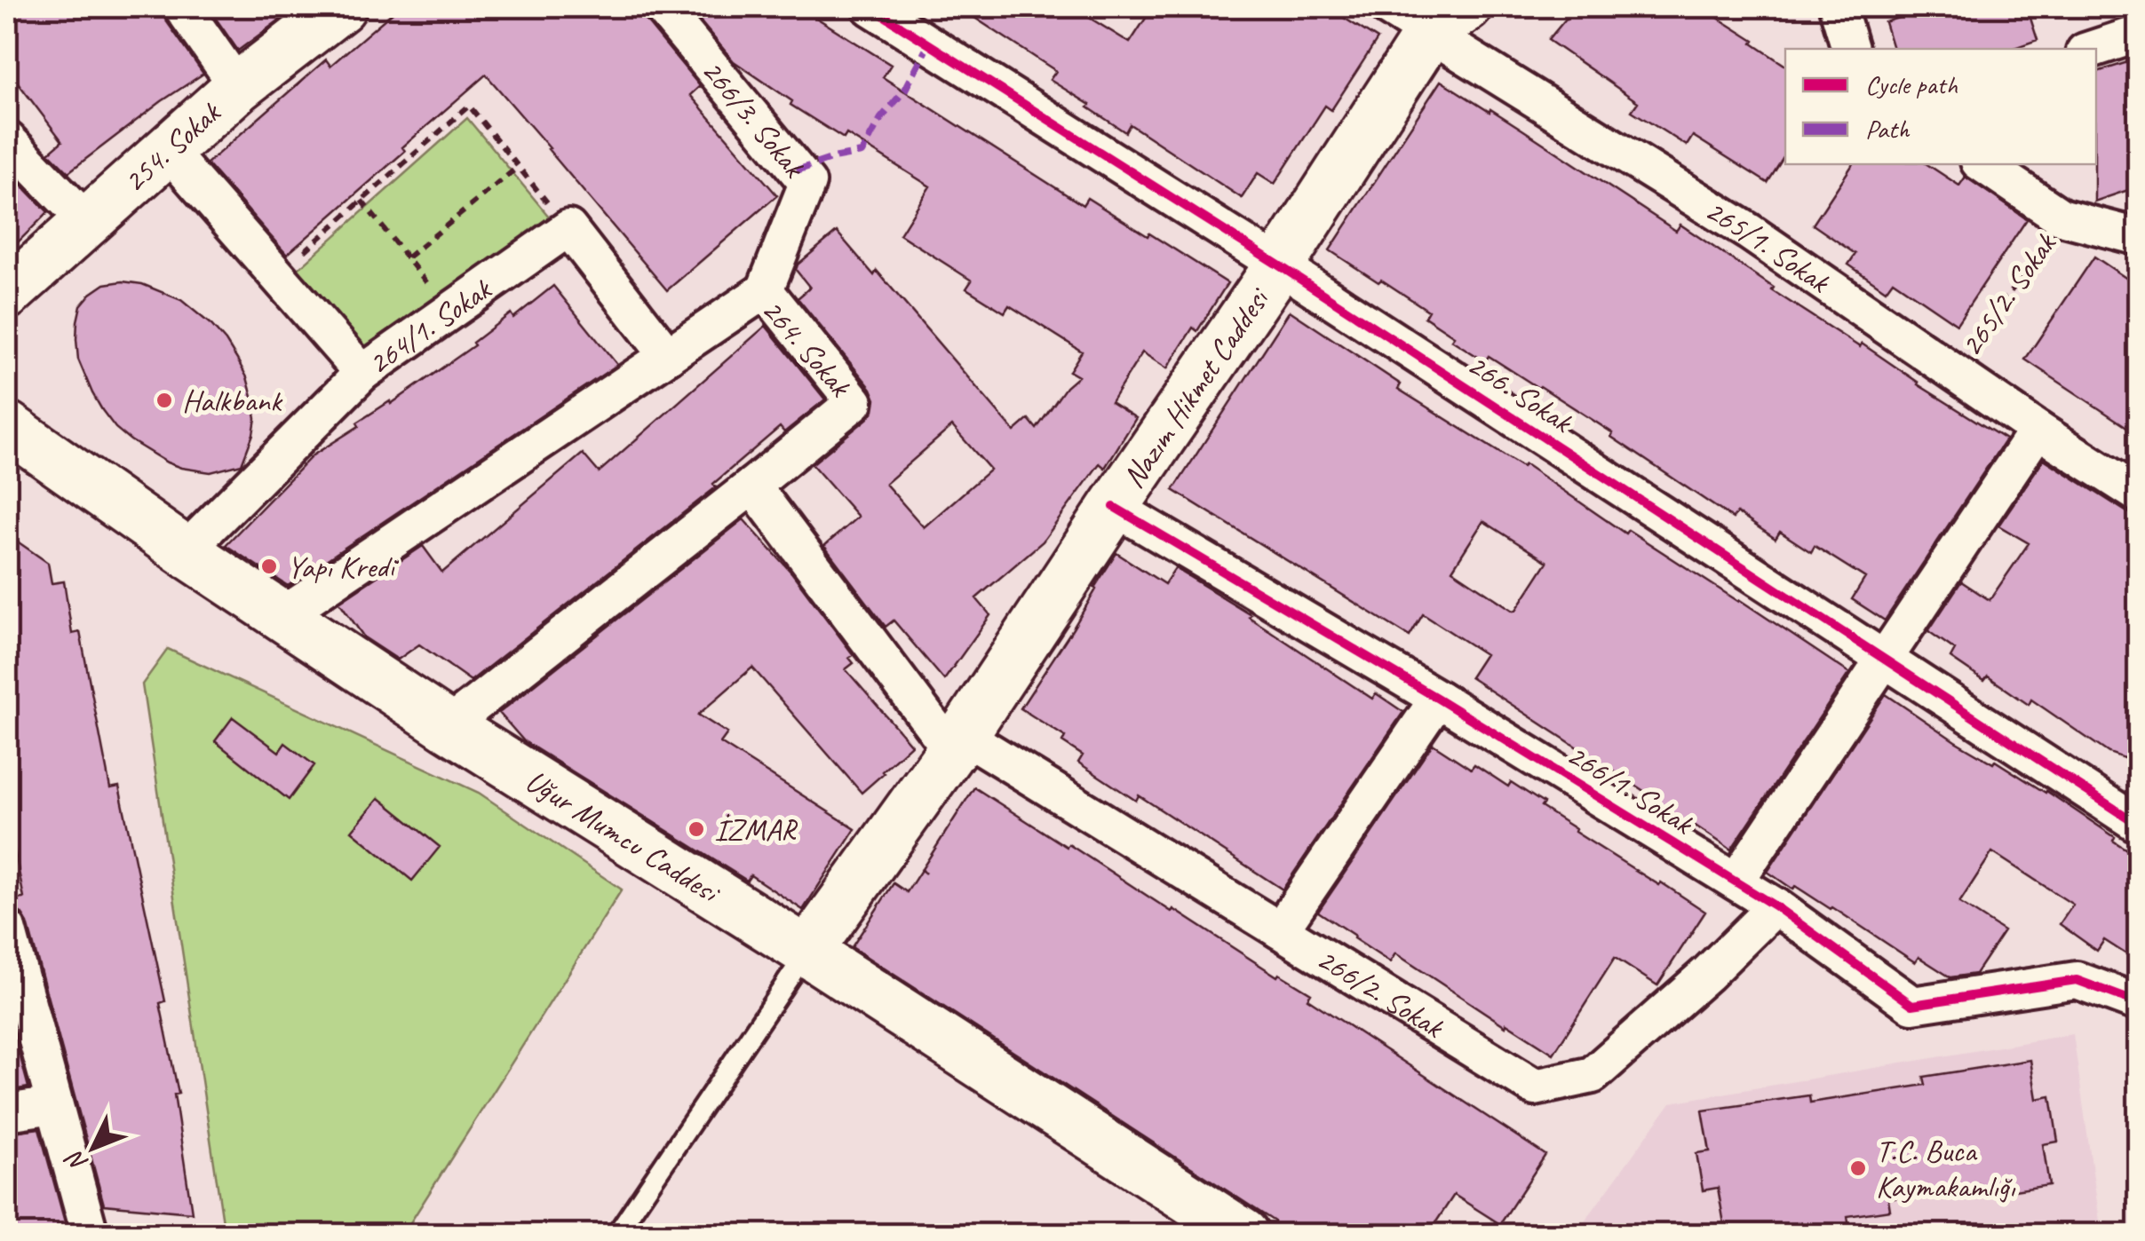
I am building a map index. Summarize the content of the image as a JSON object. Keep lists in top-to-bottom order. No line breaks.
{"streets":{"main road":["254. Sokak","Nazım Hikmet Caddesi","Uğur Mumcu Caddesi"],"street":["266/3. Sokak","265/1. Sokak","265/2. Sokak","264/1. Sokak","264. Sokak","266. Sokak","266/1. Sokak","266/2. Sokak"]},"crossings":[["266/3. Sokak","264. Sokak"],["265/1. Sokak","265/2. Sokak"],["265/1. Sokak","Nazım Hikmet Caddesi"],["264/1. Sokak","Uğur Mumcu Caddesi"],["264. Sokak","Uğur Mumcu Caddesi"],["264. Sokak","266/2. Sokak"],["Nazım Hikmet Caddesi","266. Sokak"],["Nazım Hikmet Caddesi","266/1. Sokak"],["Nazım Hikmet Caddesi","Uğur Mumcu Caddesi"],["Nazım Hikmet Caddesi","266/2. Sokak"],["266/1. Sokak","266/2. Sokak"]],"places":["Halkbank","Yapı Kredi","İZMAR","T.C. Buca Kaymakamlığı"],"legend":["Cycle path","Path"],"north":"bottom left"}
